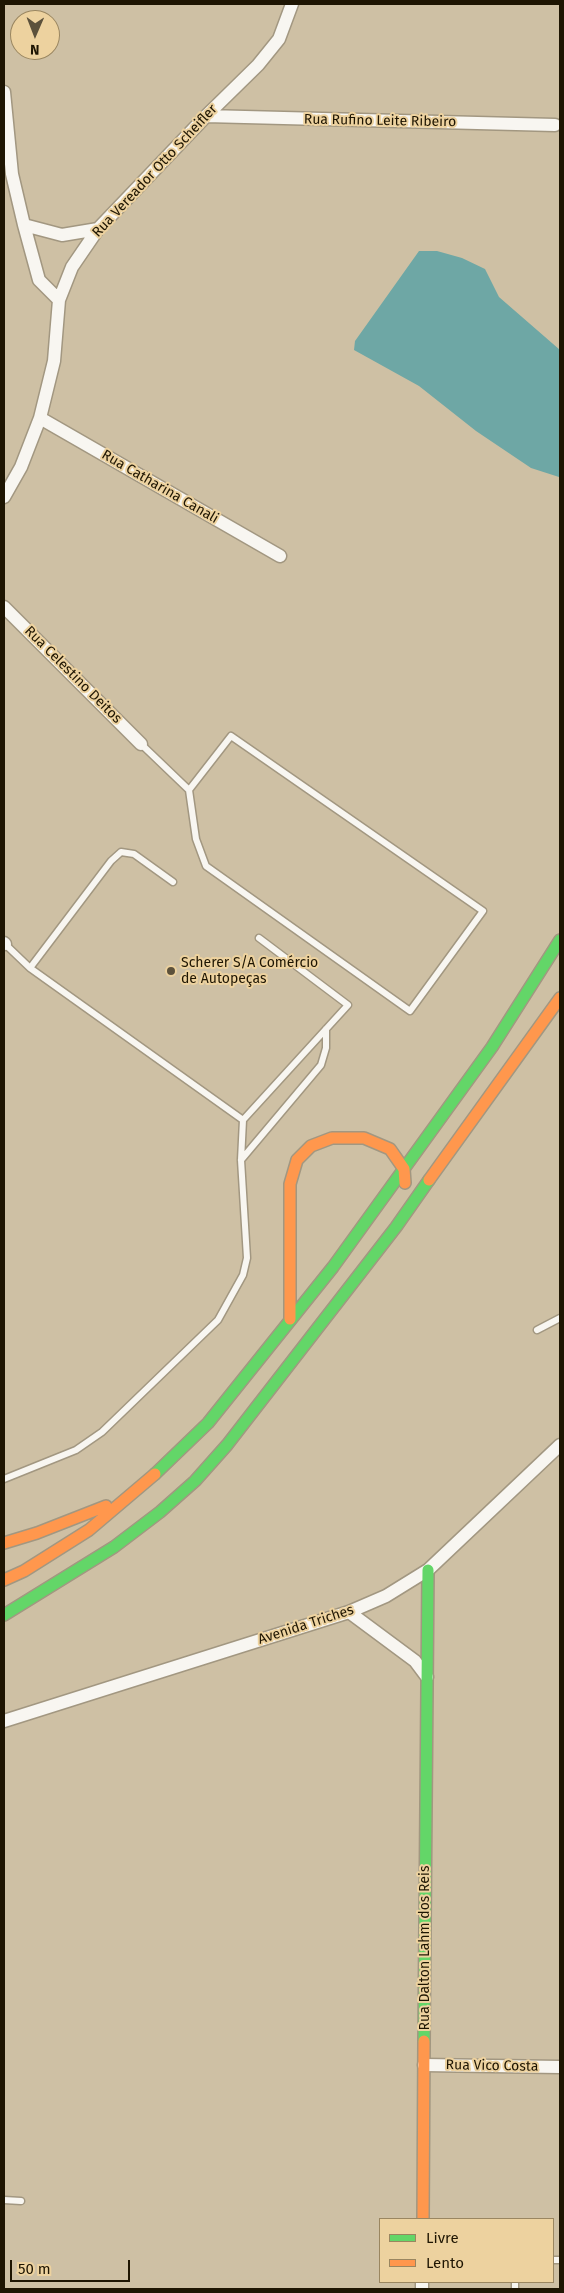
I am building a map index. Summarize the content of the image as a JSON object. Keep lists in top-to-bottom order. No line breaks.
{"streets":{"main road":["Rua Dalton Lahm dos Reis"],"street":["Rua Rufino Leite Ribeiro","Rua Vereador Otto Scheifler","Rua Catharina Canali","Rua Celestino Deitos","Avenida Triches","Rua Vico Costa"]},"crossings":[["Rua Rufino Leite Ribeiro","Rua Vereador Otto Scheifler"],["Rua Vereador Otto Scheifler","Rua Catharina Canali"],["Avenida Triches","Rua Dalton Lahm dos Reis"],["Rua Dalton Lahm dos Reis","Rua Vico Costa"]],"places":["Scherer S/A Comércio de Autopeças"],"legend":["Livre","Lento"],"scale_bar":"50 m","north":"bottom"}
